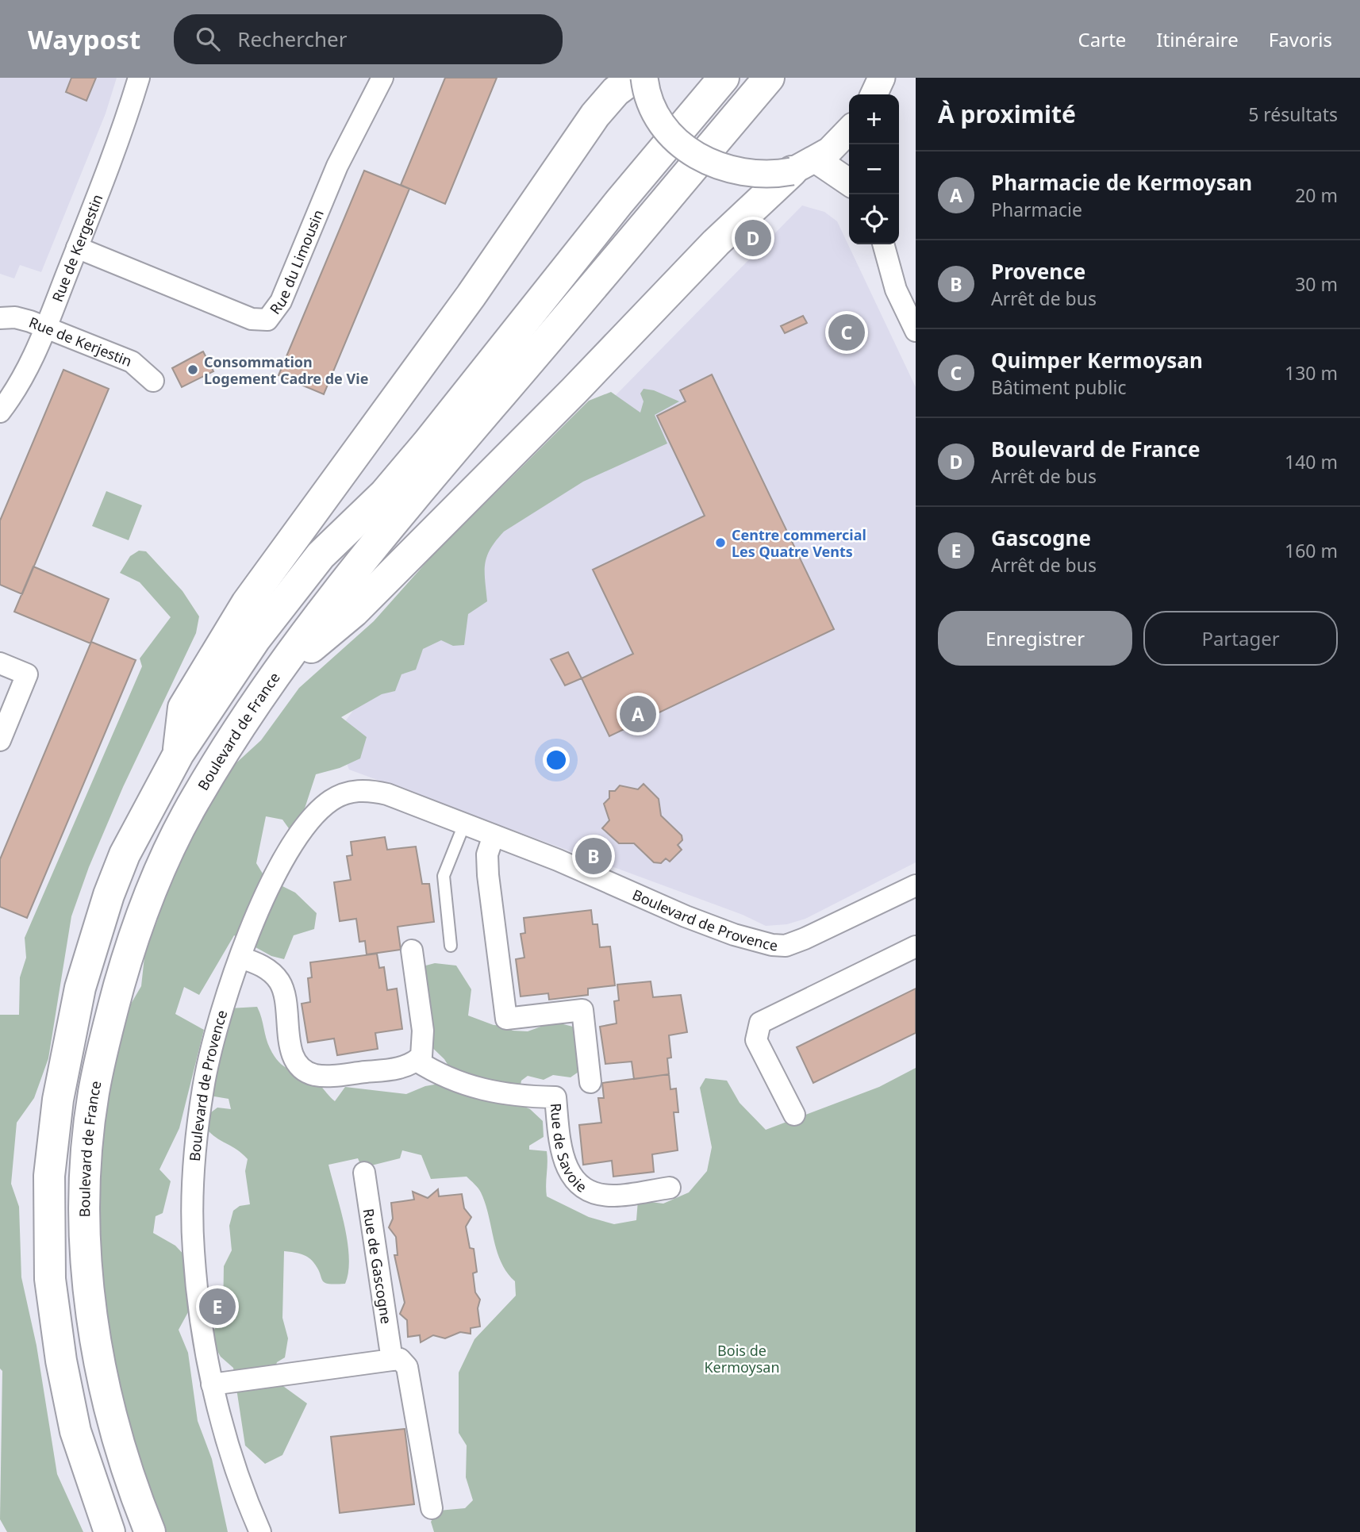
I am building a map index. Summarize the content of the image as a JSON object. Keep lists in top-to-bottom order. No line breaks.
{"streets":{"main road":["Boulevard de France"],"street":["Rue de Kergestin","Rue du Limousin","Rue de Kerjestin","Boulevard de Provence","Rue de Savoie","Rue de Gascogne"]},"crossings":[["Rue de Kergestin","Rue du Limousin"],["Rue de Kergestin","Rue de Kerjestin"]],"parks":["Bois de Kermoysan"],"places":["Consommation Logement Cadre de Vie","Centre commercial Les Quatre Vents"],"page":{"header":"Waypost","search":"Rechercher","nav":["Carte","Itinéraire","Favoris"],"heading":["À proximité","5 résultats"],"map_buttons":["+","−"],"list":[{"mark":"A","name":"Pharmacie de Kermoysan","note":"Pharmacie","value":"20 m"},{"mark":"B","name":"Provence","note":"Arrêt de bus","value":"30 m"},{"mark":"C","name":"Quimper Kermoysan","note":"Bâtiment public","value":"130 m"},{"mark":"D","name":"Boulevard de France","note":"Arrêt de bus","value":"140 m"},{"mark":"E","name":"Gascogne","note":"Arrêt de bus","value":"160 m"}],"pins":["D","C","A","B","E"],"buttons":["Enregistrer","Partager"]}}
